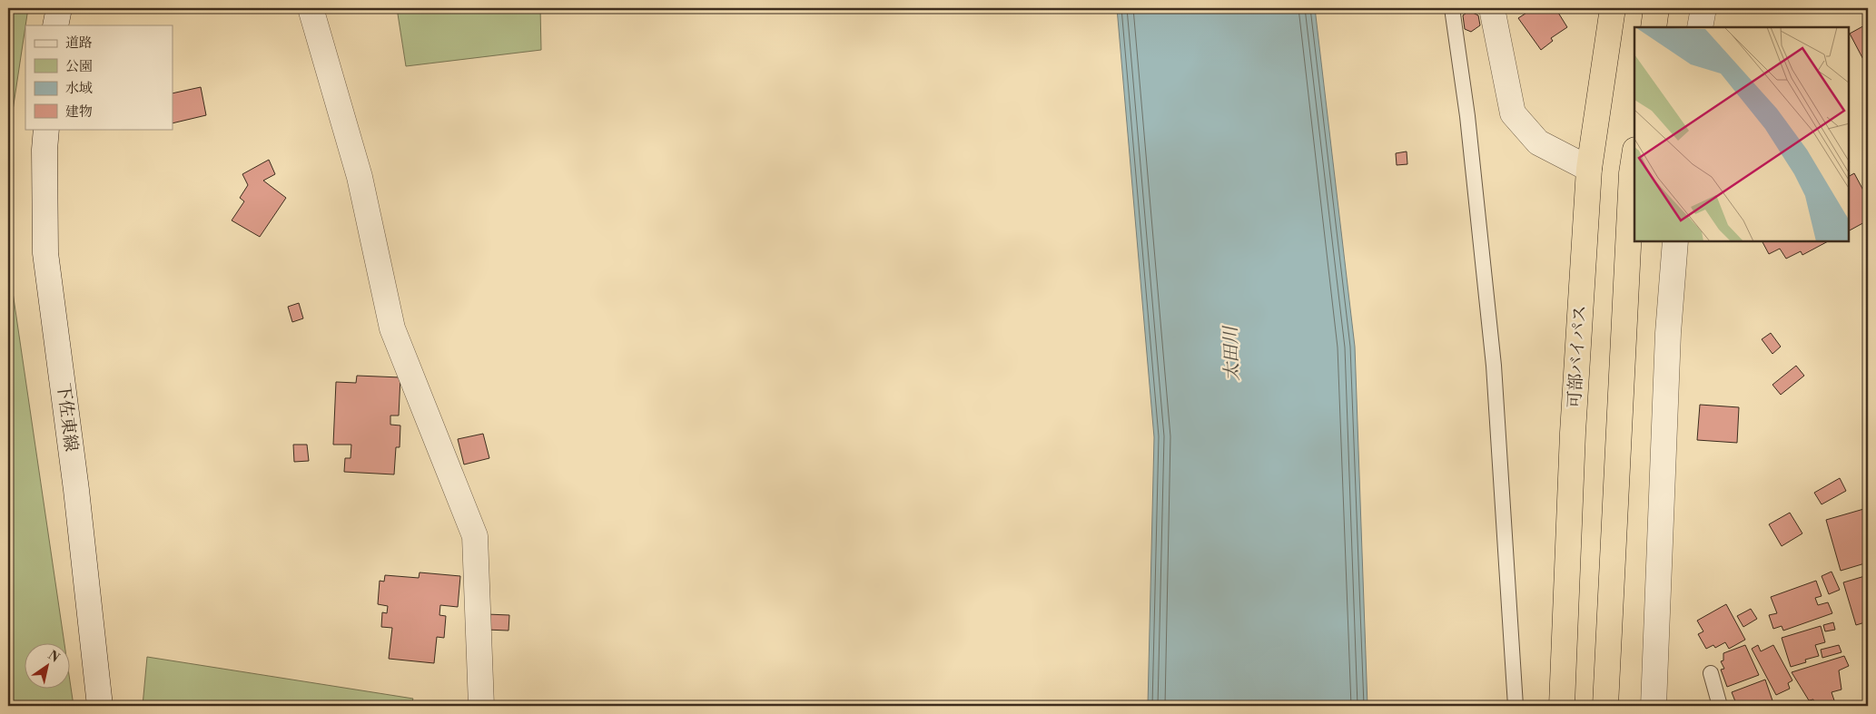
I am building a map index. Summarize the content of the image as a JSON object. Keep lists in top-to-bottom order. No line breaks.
{"streets":{"highway":["可部バイパス"],"street":["下佐東線"]},"water":["太田川"],"legend":["道路","公園","水域","建物"],"north":"top right"}
